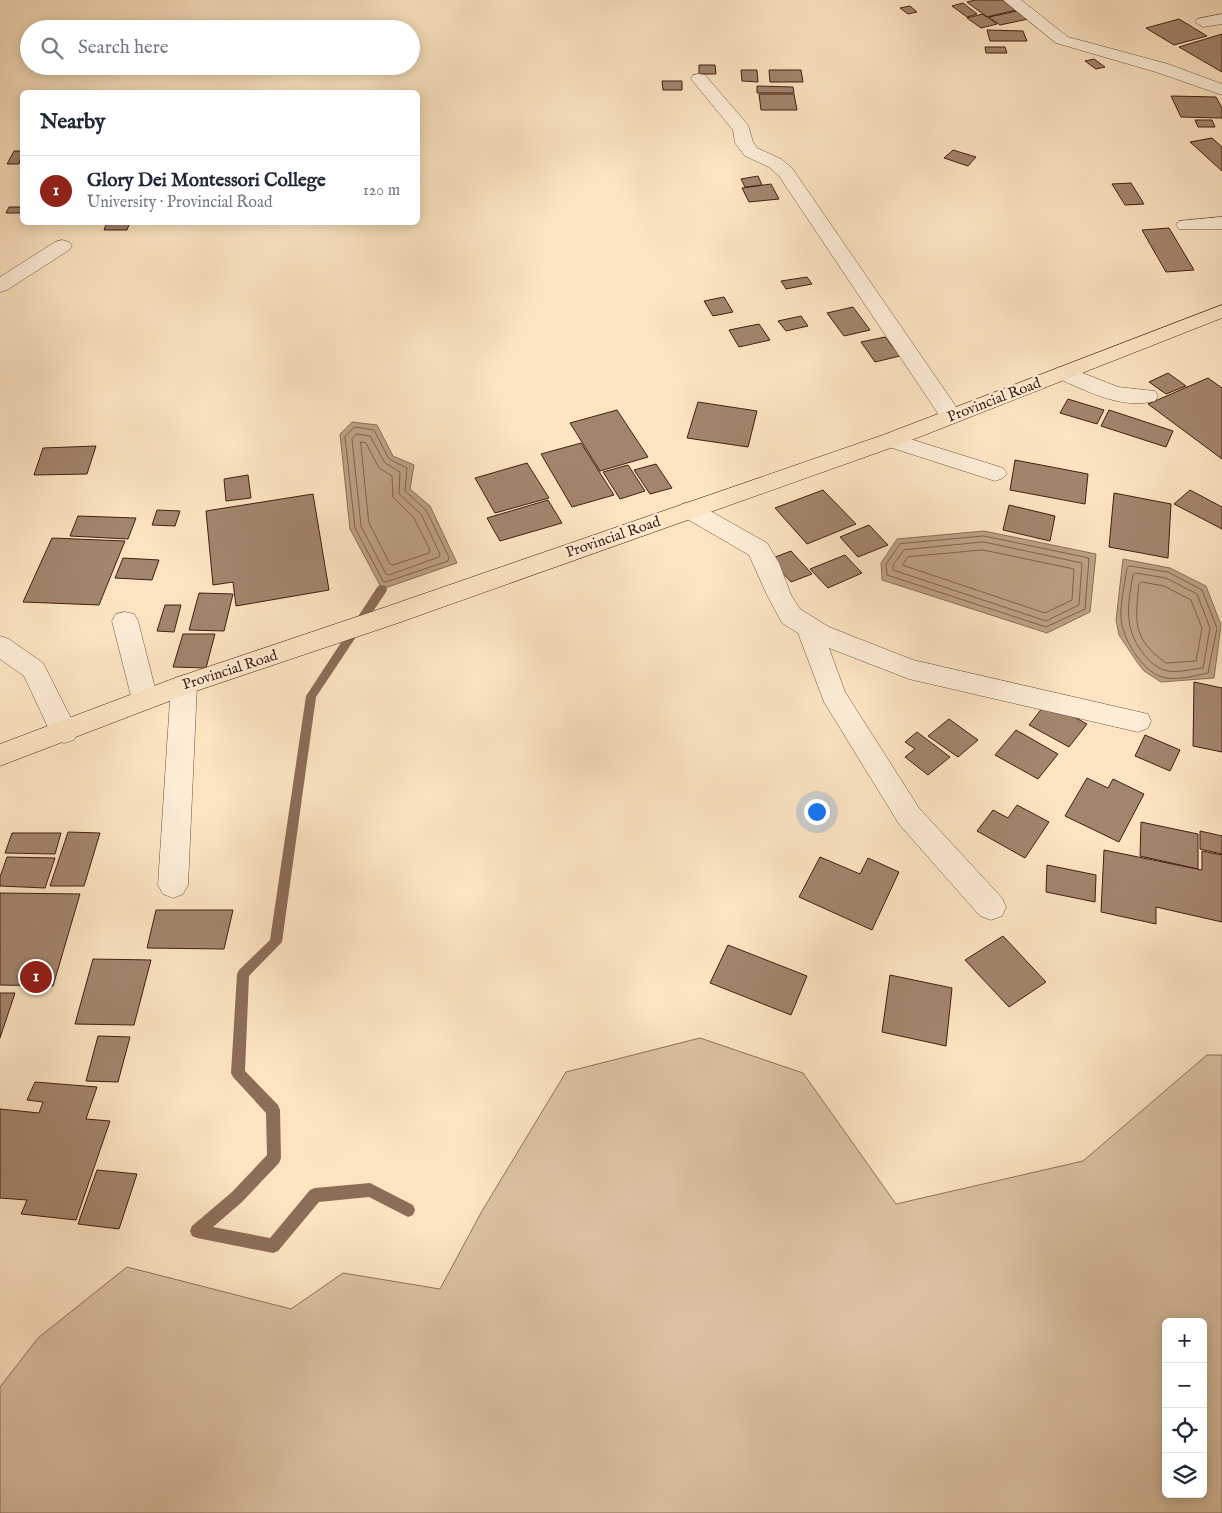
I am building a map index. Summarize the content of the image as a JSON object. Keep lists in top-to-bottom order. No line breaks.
{"streets":{"main road":["Provincial Road"]},"page":{"search":"Search here","heading":"Nearby","list":[{"mark":"1","name":"Glory Dei Montessori College","note":"University · Provincial Road","value":"120 m"}],"pins":"1","map_buttons":["+","−"]}}
